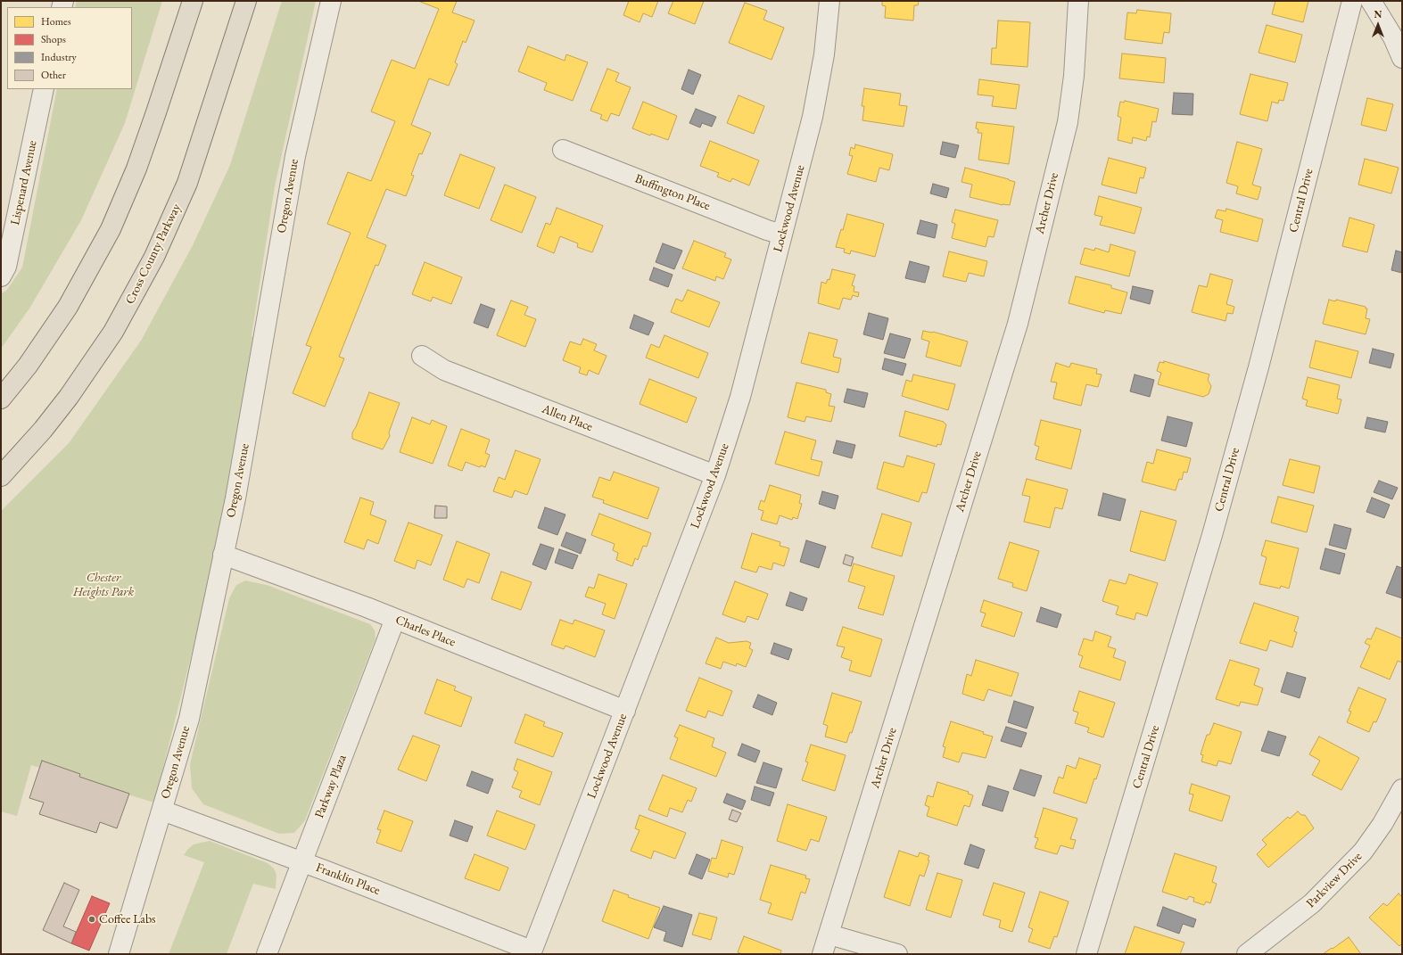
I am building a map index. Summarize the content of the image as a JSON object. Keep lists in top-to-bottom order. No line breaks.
{"streets":{"highway":["Cross County Parkway"],"street":["Lispenard Avenue","Buffington Place","Oregon Avenue","Central Drive","Archer Drive","Lockwood Avenue","Allen Place","Charles Place","Parkway Plaza","Franklin Place","Parkview Drive"]},"crossings":[["Buffington Place","Lockwood Avenue"],["Oregon Avenue","Charles Place"],["Oregon Avenue","Franklin Place"],["Lockwood Avenue","Allen Place"],["Lockwood Avenue","Charles Place"],["Lockwood Avenue","Franklin Place"],["Charles Place","Parkway Plaza"],["Parkway Plaza","Franklin Place"]],"parks":["Chester Heights Park"],"places":["Coffee Labs"],"legend":["Homes","Shops","Industry","Other"],"north":"top"}
